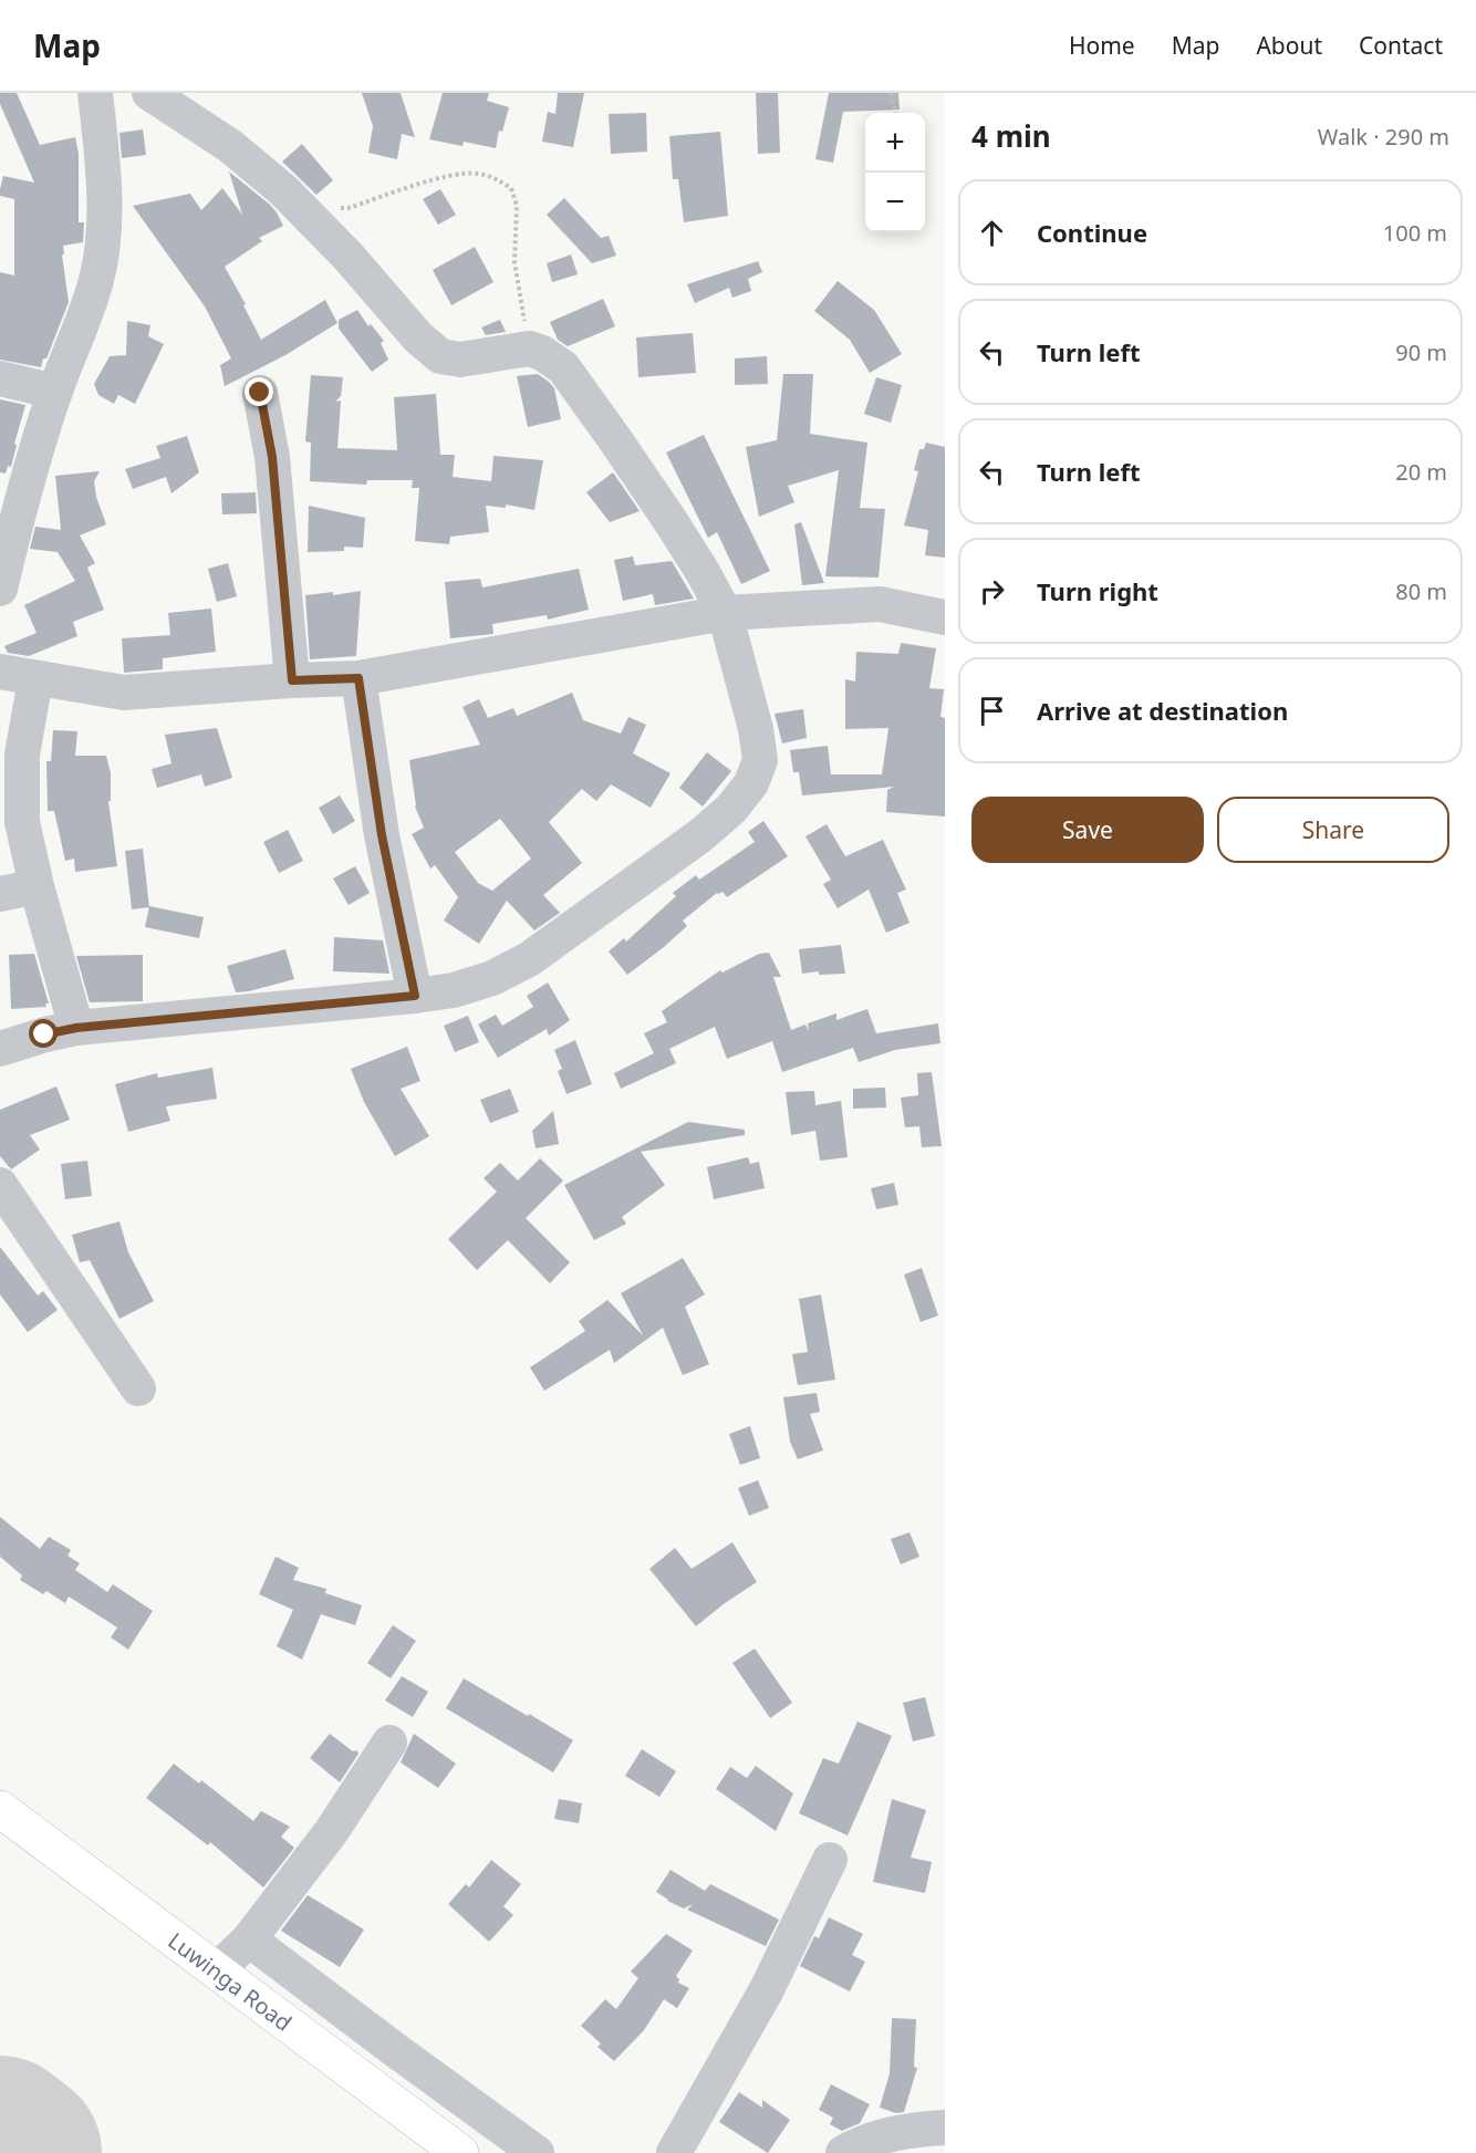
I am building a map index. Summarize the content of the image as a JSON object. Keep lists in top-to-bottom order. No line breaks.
{"streets":{"highway":["Luwinga Road"]},"page":{"header":"Map","nav":["Home","Map","About","Contact"],"heading":["4 min","Walk · 290 m"],"map_buttons":["+","−"],"list":[["Continue","100 m"],["Turn left","90 m"],["Turn left","20 m"],["Turn right","80 m"],"Arrive at destination"],"buttons":["Save","Share"]}}
